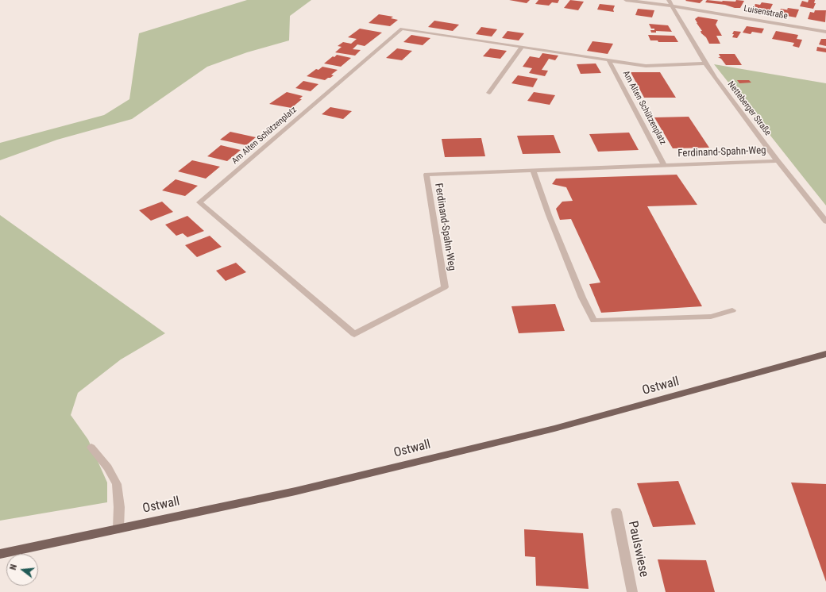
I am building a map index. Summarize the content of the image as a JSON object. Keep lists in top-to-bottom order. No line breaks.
{"streets":{"main road":["Ostwall"],"street":["Luisenstraße","Am Alten Schützenplatz","Netteberger Straße","Ferdinand-Spahn-Weg","Paulswiese"]},"crossings":[["Luisenstraße","Netteberger Straße"],["Am Alten Schützenplatz","Netteberger Straße"],["Am Alten Schützenplatz","Ferdinand-Spahn-Weg"],["Netteberger Straße","Ferdinand-Spahn-Weg"]],"north":"left"}
